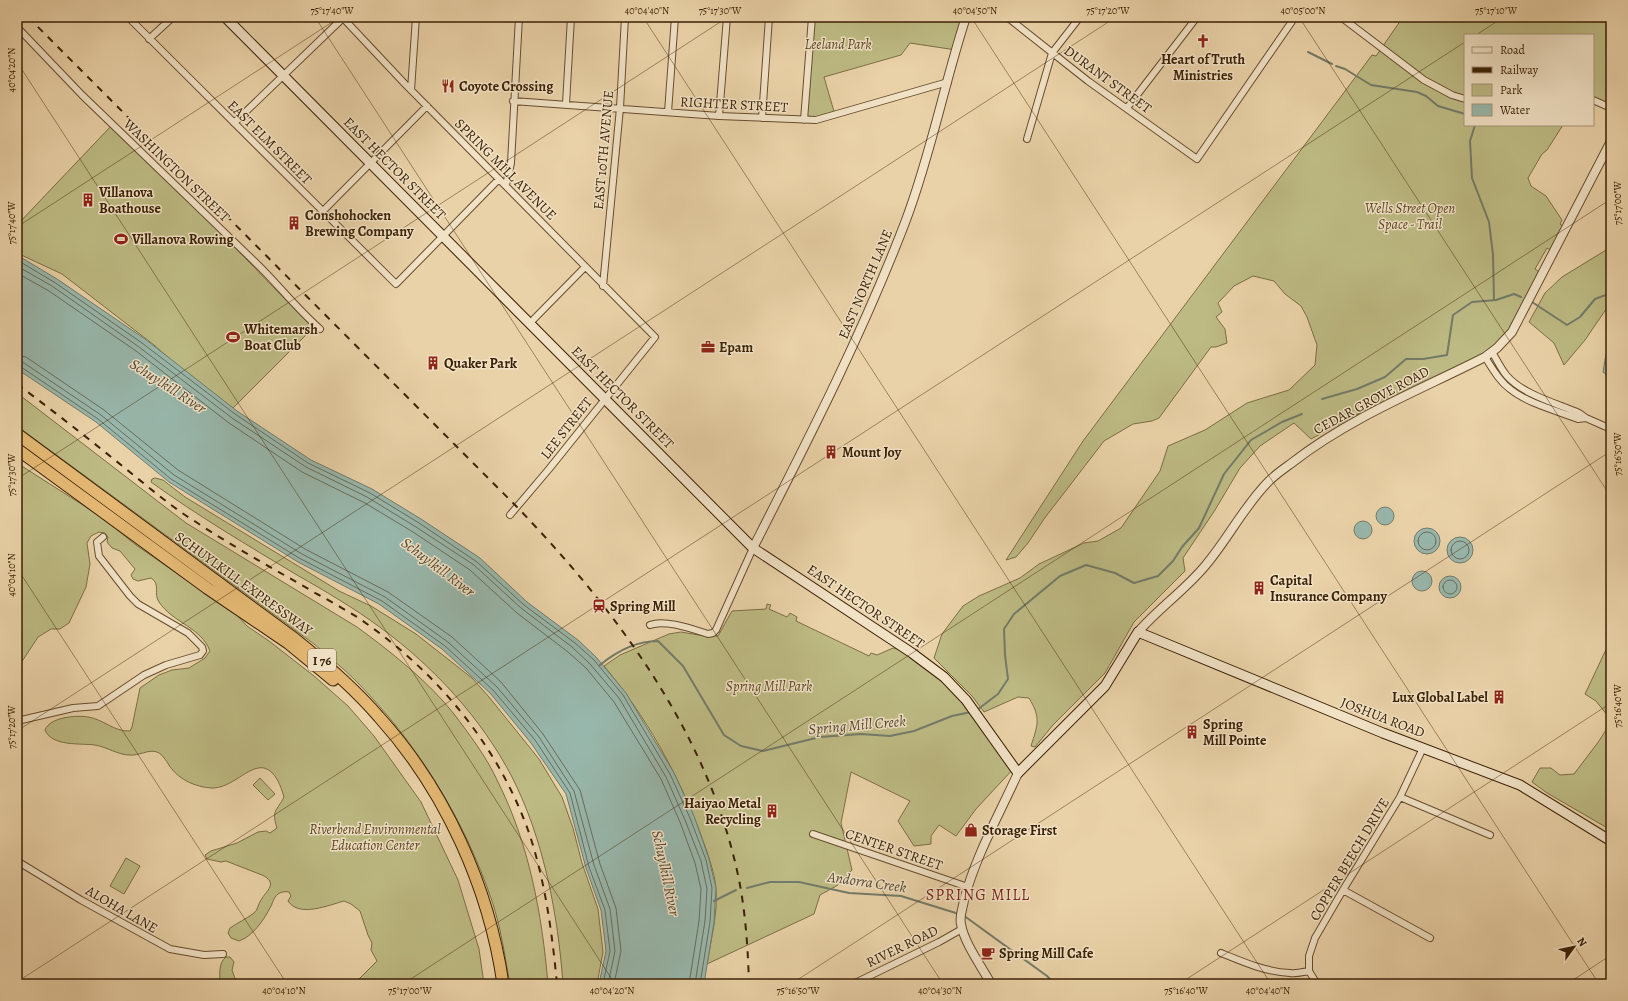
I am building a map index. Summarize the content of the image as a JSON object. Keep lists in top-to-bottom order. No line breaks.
{"streets":{"highway":["SCHUYLKILL EXPRESSWAY","I 76"],"main road":["EAST HECTOR STREET","CEDAR GROVE ROAD","JOSHUA ROAD"],"street":["DURANT STREET","RIGHTER STREET","EAST ELM STREET","EAST 10TH AVENUE","SPRING MILL AVENUE","WASHINGTON STREET","EAST NORTH LANE","LEE STREET","CENTER STREET","COPPER BEECH DRIVE","ALOHA LANE","RIVER ROAD"]},"crossings":[["RIGHTER STREET","EAST 10TH AVENUE"],["RIGHTER STREET","EAST NORTH LANE"],["EAST ELM STREET","EAST HECTOR STREET"],["EAST 10TH AVENUE","SPRING MILL AVENUE"],["EAST HECTOR STREET","EAST NORTH LANE"],["EAST HECTOR STREET","CEDAR GROVE ROAD"],["EAST HECTOR STREET","LEE STREET"],["SPRING MILL AVENUE","LEE STREET"],["CEDAR GROVE ROAD","JOSHUA ROAD"],["JOSHUA ROAD","COPPER BEECH DRIVE"]],"districts":["SPRING MILL"],"water":["Schuylkill River","Spring Mill Creek","Andorra Creek"],"parks":["Leeland Park","Wells Street Open Space - Trail","Spring Mill Park","Riverbend Environmental Education Center"],"places":{"church":["Heart of Truth Ministries"],"restaurant":["Coyote Crossing"],"building":["Villanova Boathouse","Conshohocken Brewing Company","Quaker Park","Mount Joy","Capital Insurance Company","Lux Global Label","Spring Mill Pointe","Haiyao Metal Recycling"],"sports":["Villanova Rowing","Whitemarsh Boat Club"],"office":["Epam"],"station":["Spring Mill"],"shop":["Storage First"],"cafe":["Spring Mill Cafe"]},"legend":["Road","Railway","Park","Water"],"north":"top right","coordinates":["75°17'40\"W","40°04'40\"N","75°17'30\"W","40°04'50\"N","75°17'20\"W","40°05'00\"N","75°17'10\"W","40°04'20\"N","75°17'00\"W","75°16'50\"W","40°04'10\"N","75°16'40\"W","40°04'30\"N"]}
